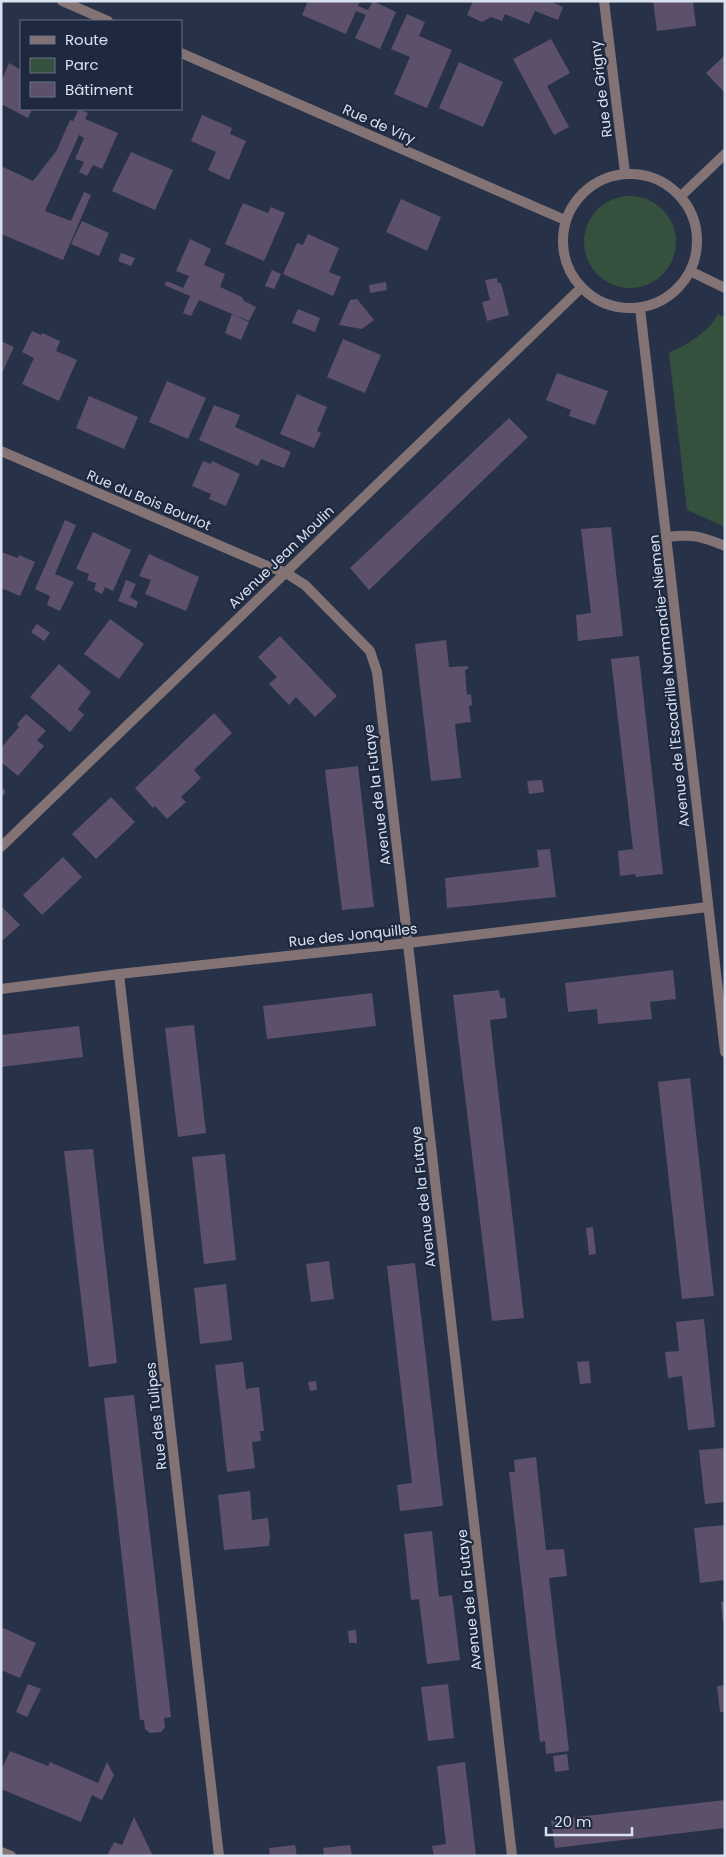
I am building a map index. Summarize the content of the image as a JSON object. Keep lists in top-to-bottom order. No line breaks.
{"streets":{"street":["Rue de Grigny","Rue de Viry","Rue du Bois Bourlot","Avenue Jean Moulin","Avenue de l'Escadrille Normandie-Niemen","Avenue de la Futaye","Rue des Jonquilles","Rue des Tulipes"]},"crossings":[["Rue de Grigny","Rue de Viry"],["Rue de Grigny","Avenue Jean Moulin"],["Rue de Grigny","Avenue de l'Escadrille Normandie-Niemen"],["Rue de Viry","Avenue Jean Moulin"],["Rue de Viry","Avenue de l'Escadrille Normandie-Niemen"],["Rue du Bois Bourlot","Avenue Jean Moulin"],["Rue du Bois Bourlot","Avenue de la Futaye"],["Avenue Jean Moulin","Avenue de l'Escadrille Normandie-Niemen"],["Avenue Jean Moulin","Avenue de la Futaye"],["Avenue de l'Escadrille Normandie-Niemen","Rue des Jonquilles"],["Avenue de la Futaye","Rue des Jonquilles"],["Rue des Jonquilles","Rue des Tulipes"]],"legend":["Route","Parc","Bâtiment"],"scale_bar":"20 m"}
